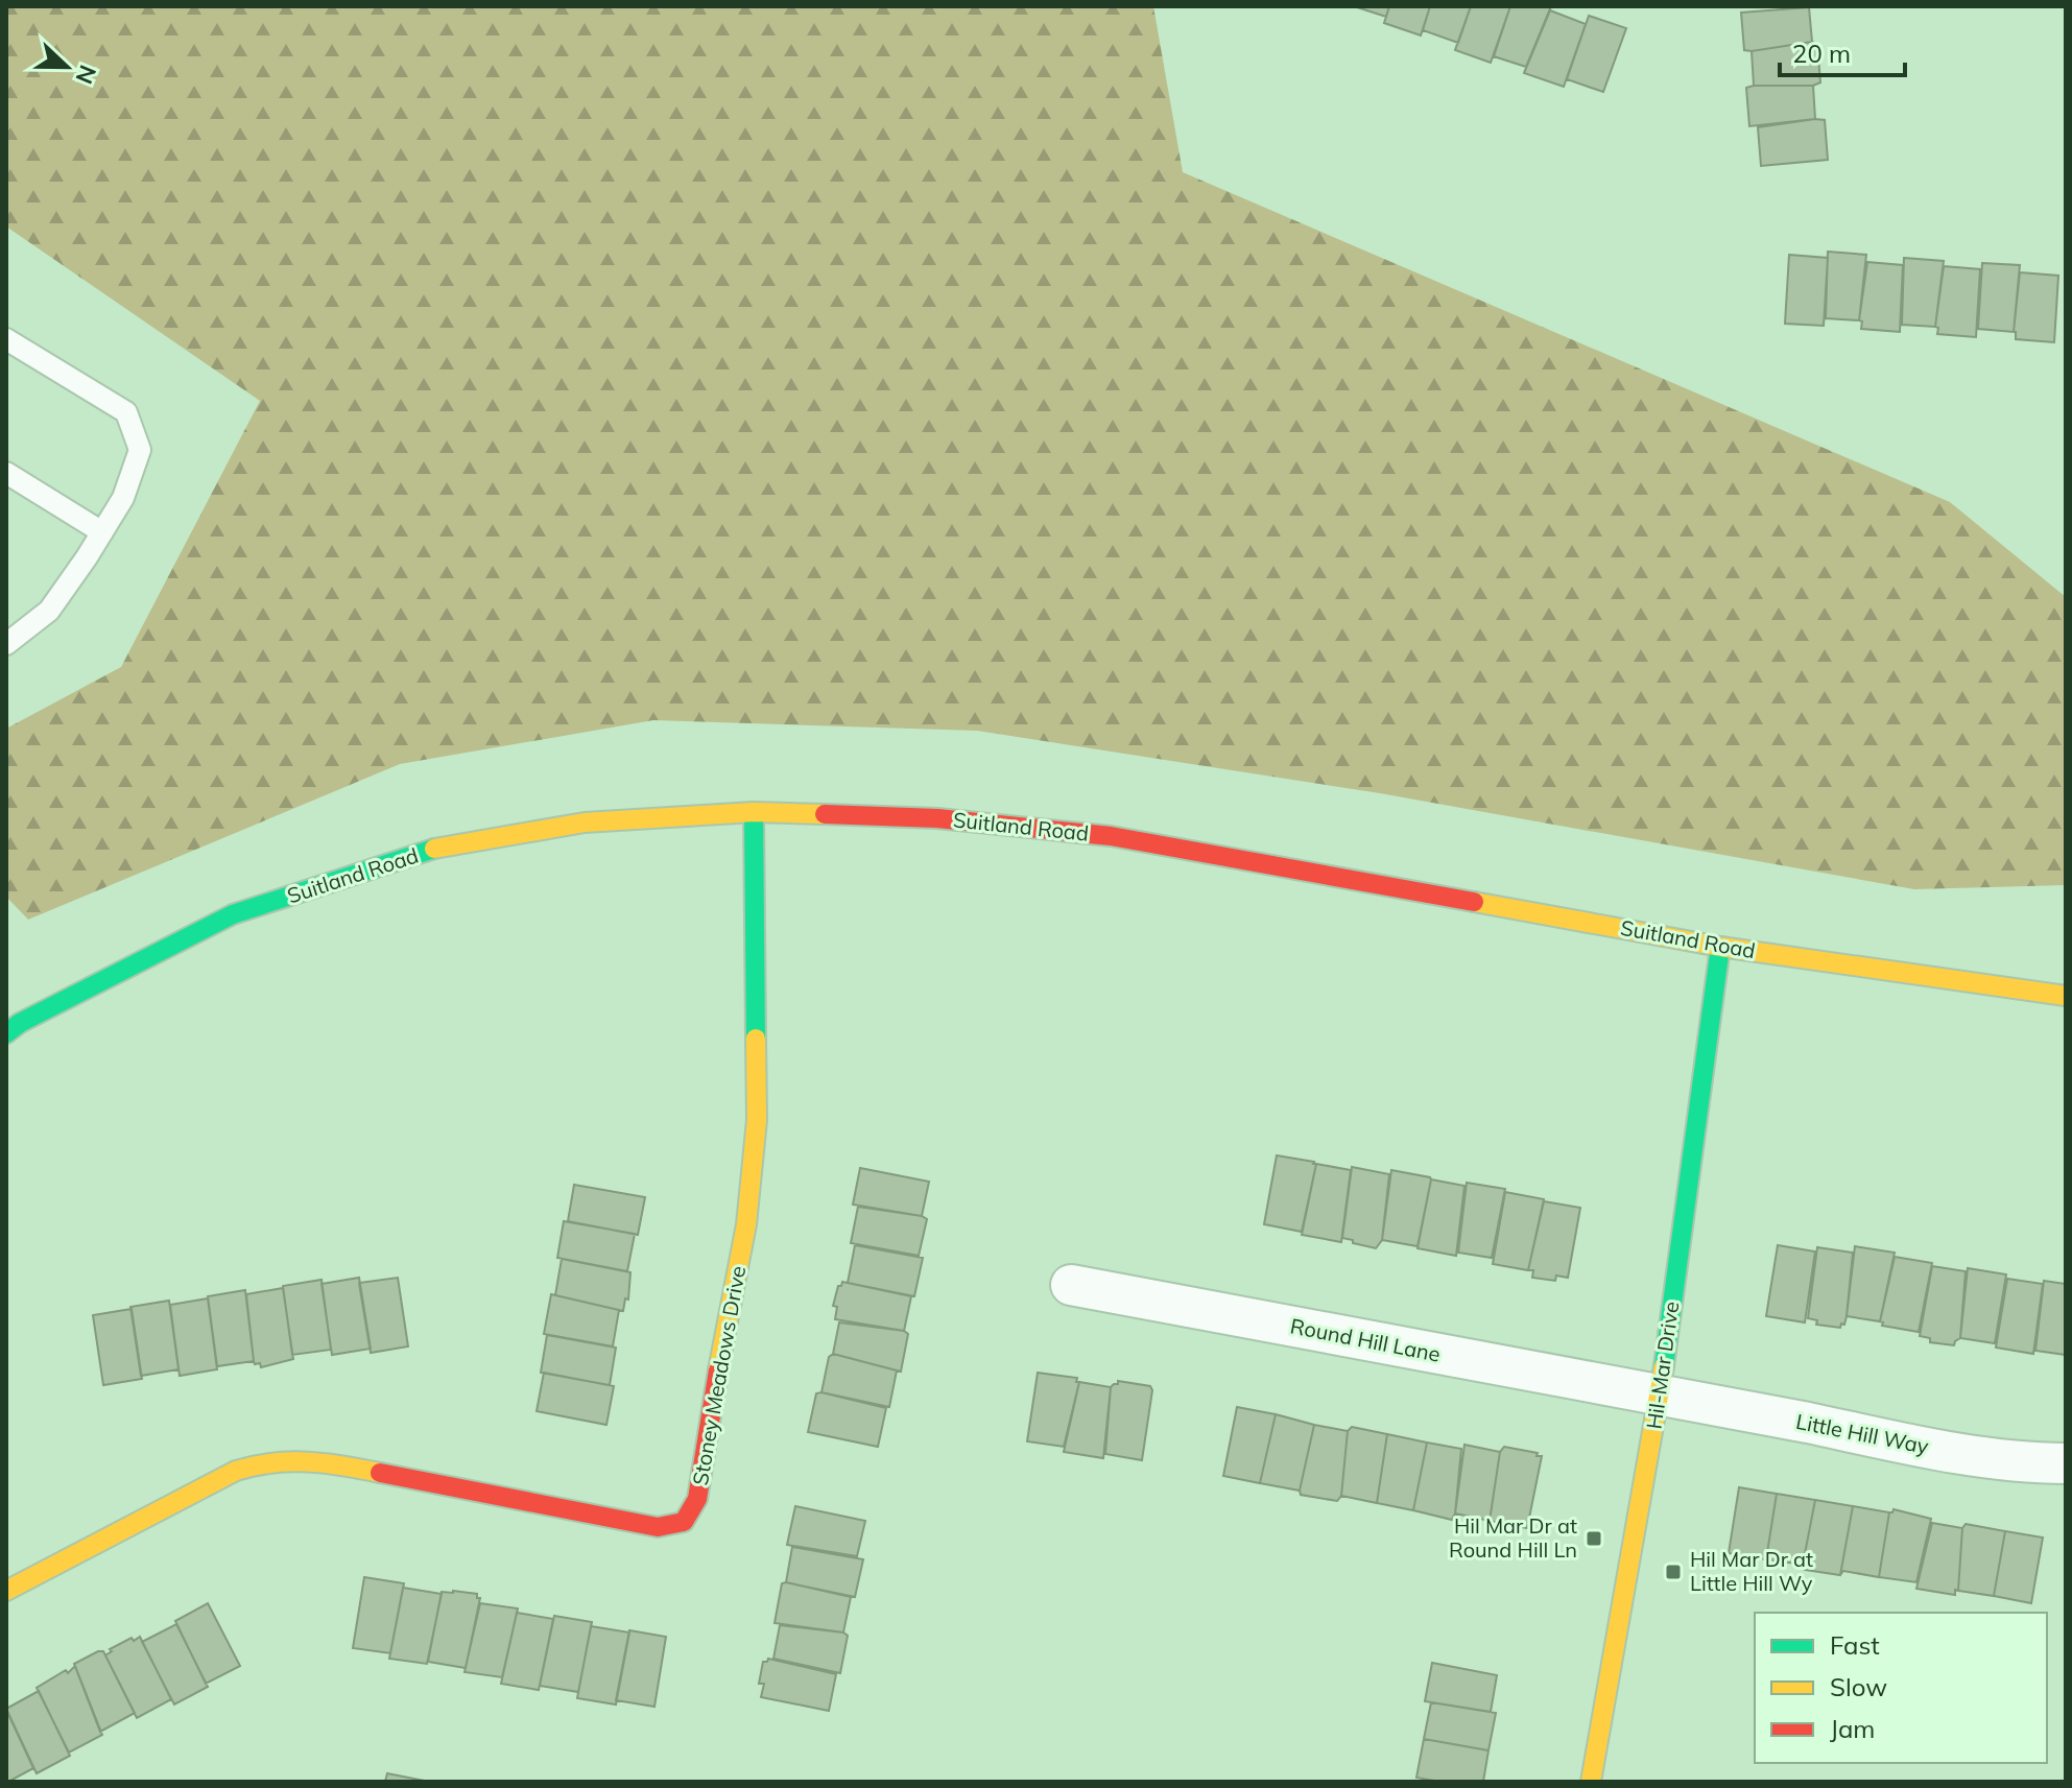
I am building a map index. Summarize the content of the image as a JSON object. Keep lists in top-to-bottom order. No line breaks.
{"streets":{"street":["Suitland Road","Round Hill Lane","Hil-Mar Drive","Stoney Meadows Drive","Little Hill Way"]},"crossings":[["Suitland Road","Hil-Mar Drive"],["Suitland Road","Stoney Meadows Drive"],["Round Hill Lane","Hil-Mar Drive"],["Round Hill Lane","Little Hill Way"],["Hil-Mar Drive","Little Hill Way"]],"places":{"transit":["Hil Mar Dr at Round Hill Ln","Hil Mar Dr at Little Hill Wy"]},"legend":["Fast","Slow","Jam"],"scale_bar":"20 m","north":"right"}
